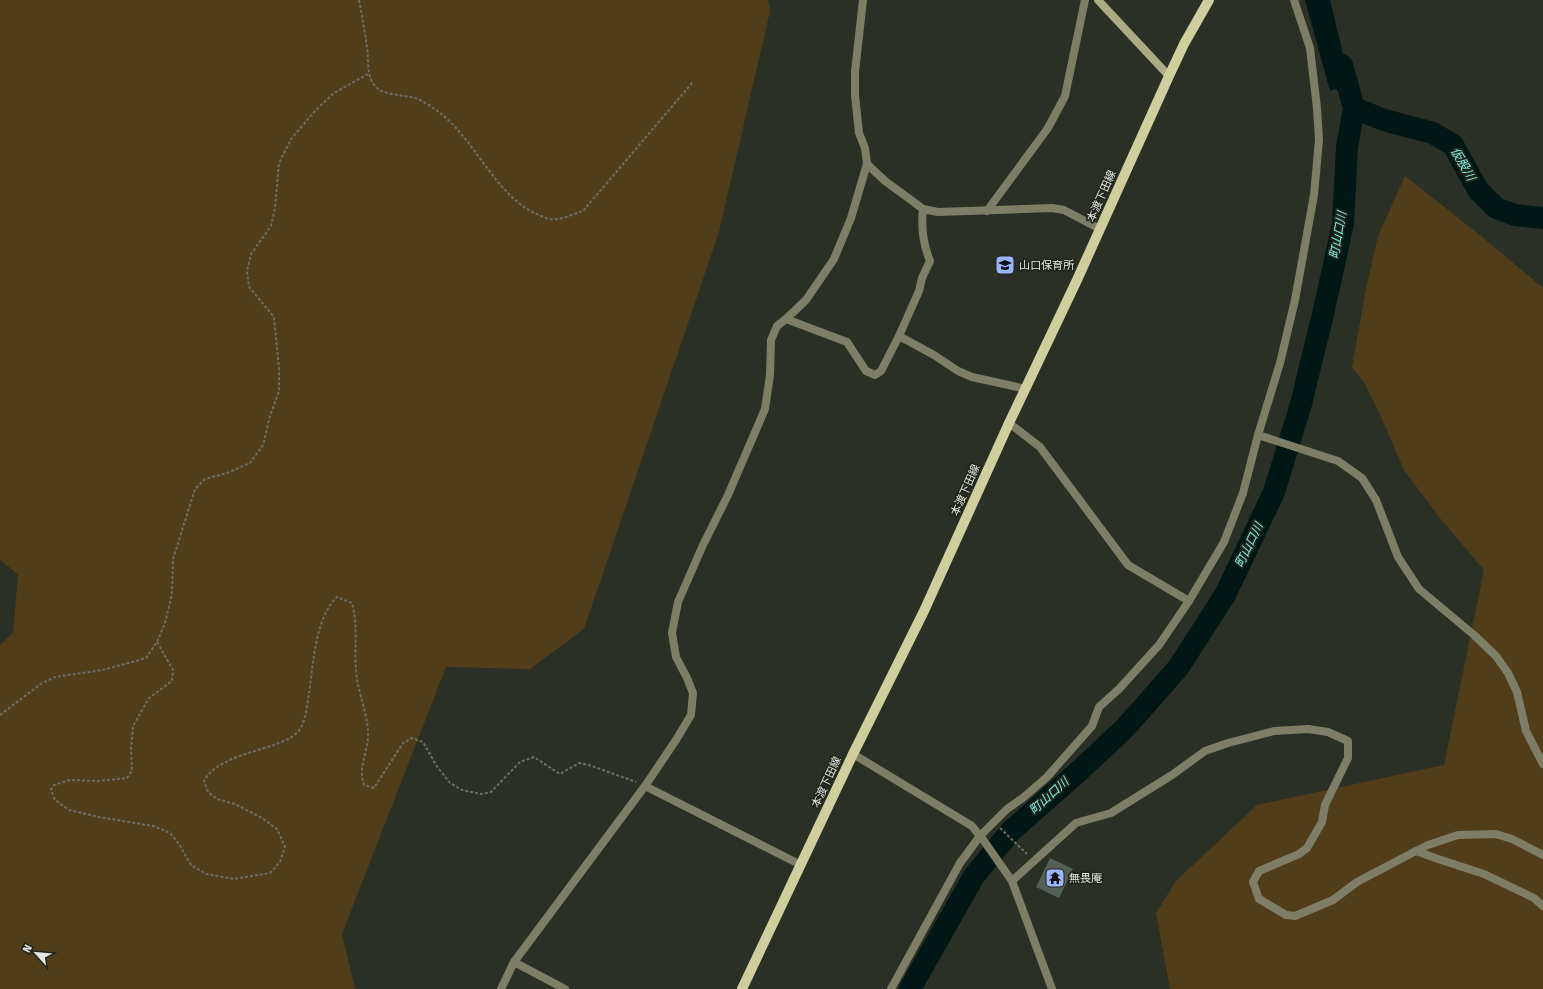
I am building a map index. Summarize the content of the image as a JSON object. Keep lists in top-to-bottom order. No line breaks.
{"streets":{"main road":["本渡下田線"]},"water":["仮股川","町山口川"],"places":{"school or university":["山口保育所"],"temple":["無畏庵"]},"north":"top left"}
